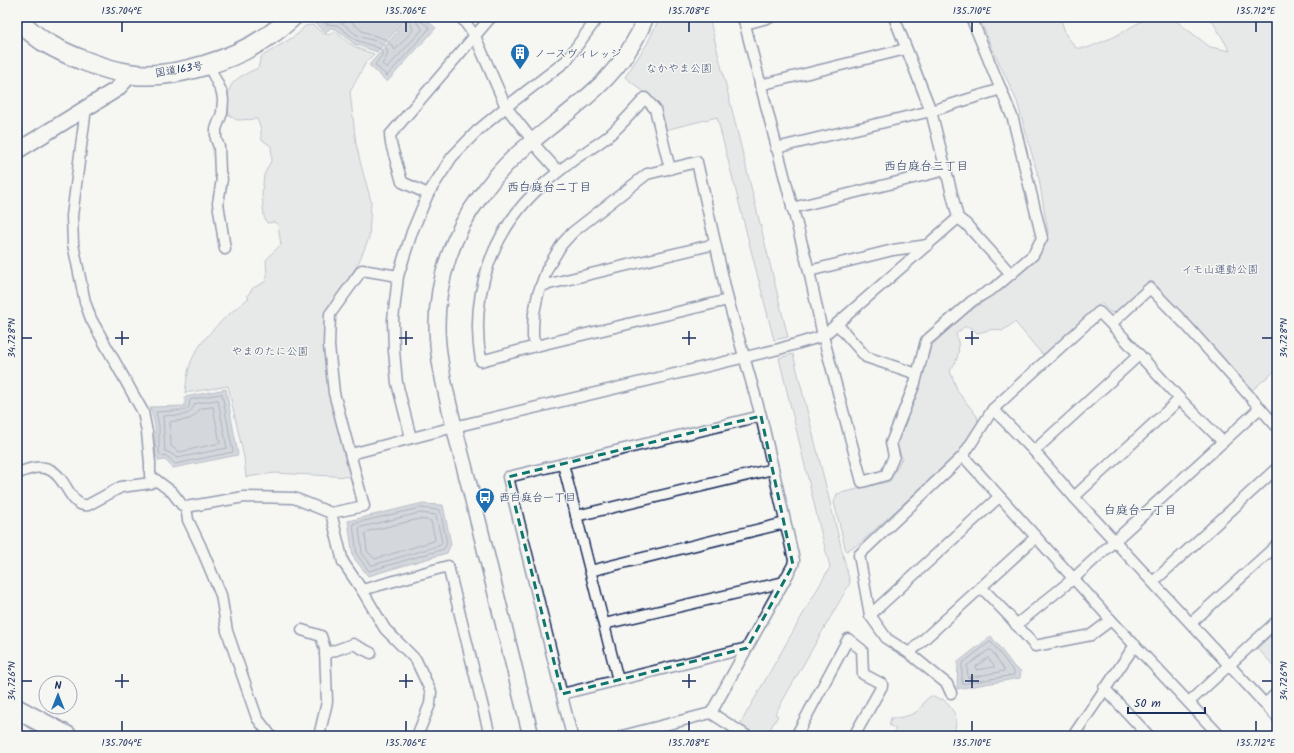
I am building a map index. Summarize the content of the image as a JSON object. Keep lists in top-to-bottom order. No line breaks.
{"streets":{"highway":["国道163号"]},"districts":["西白庭台三丁目","西白庭台二丁目","白庭台一丁目"],"parks":["なかやま公園","イモ山運動公園","やまのたに公園"],"places":{"building":["ノースヴィレッジ"],"bus stop":["西白庭台一丁目"]},"scale_bar":"50 m","north":"top","coordinates":["135.704°E","135.706°E","135.708°E","135.710°E","135.712°E","34.728°N","34.726°N"]}
